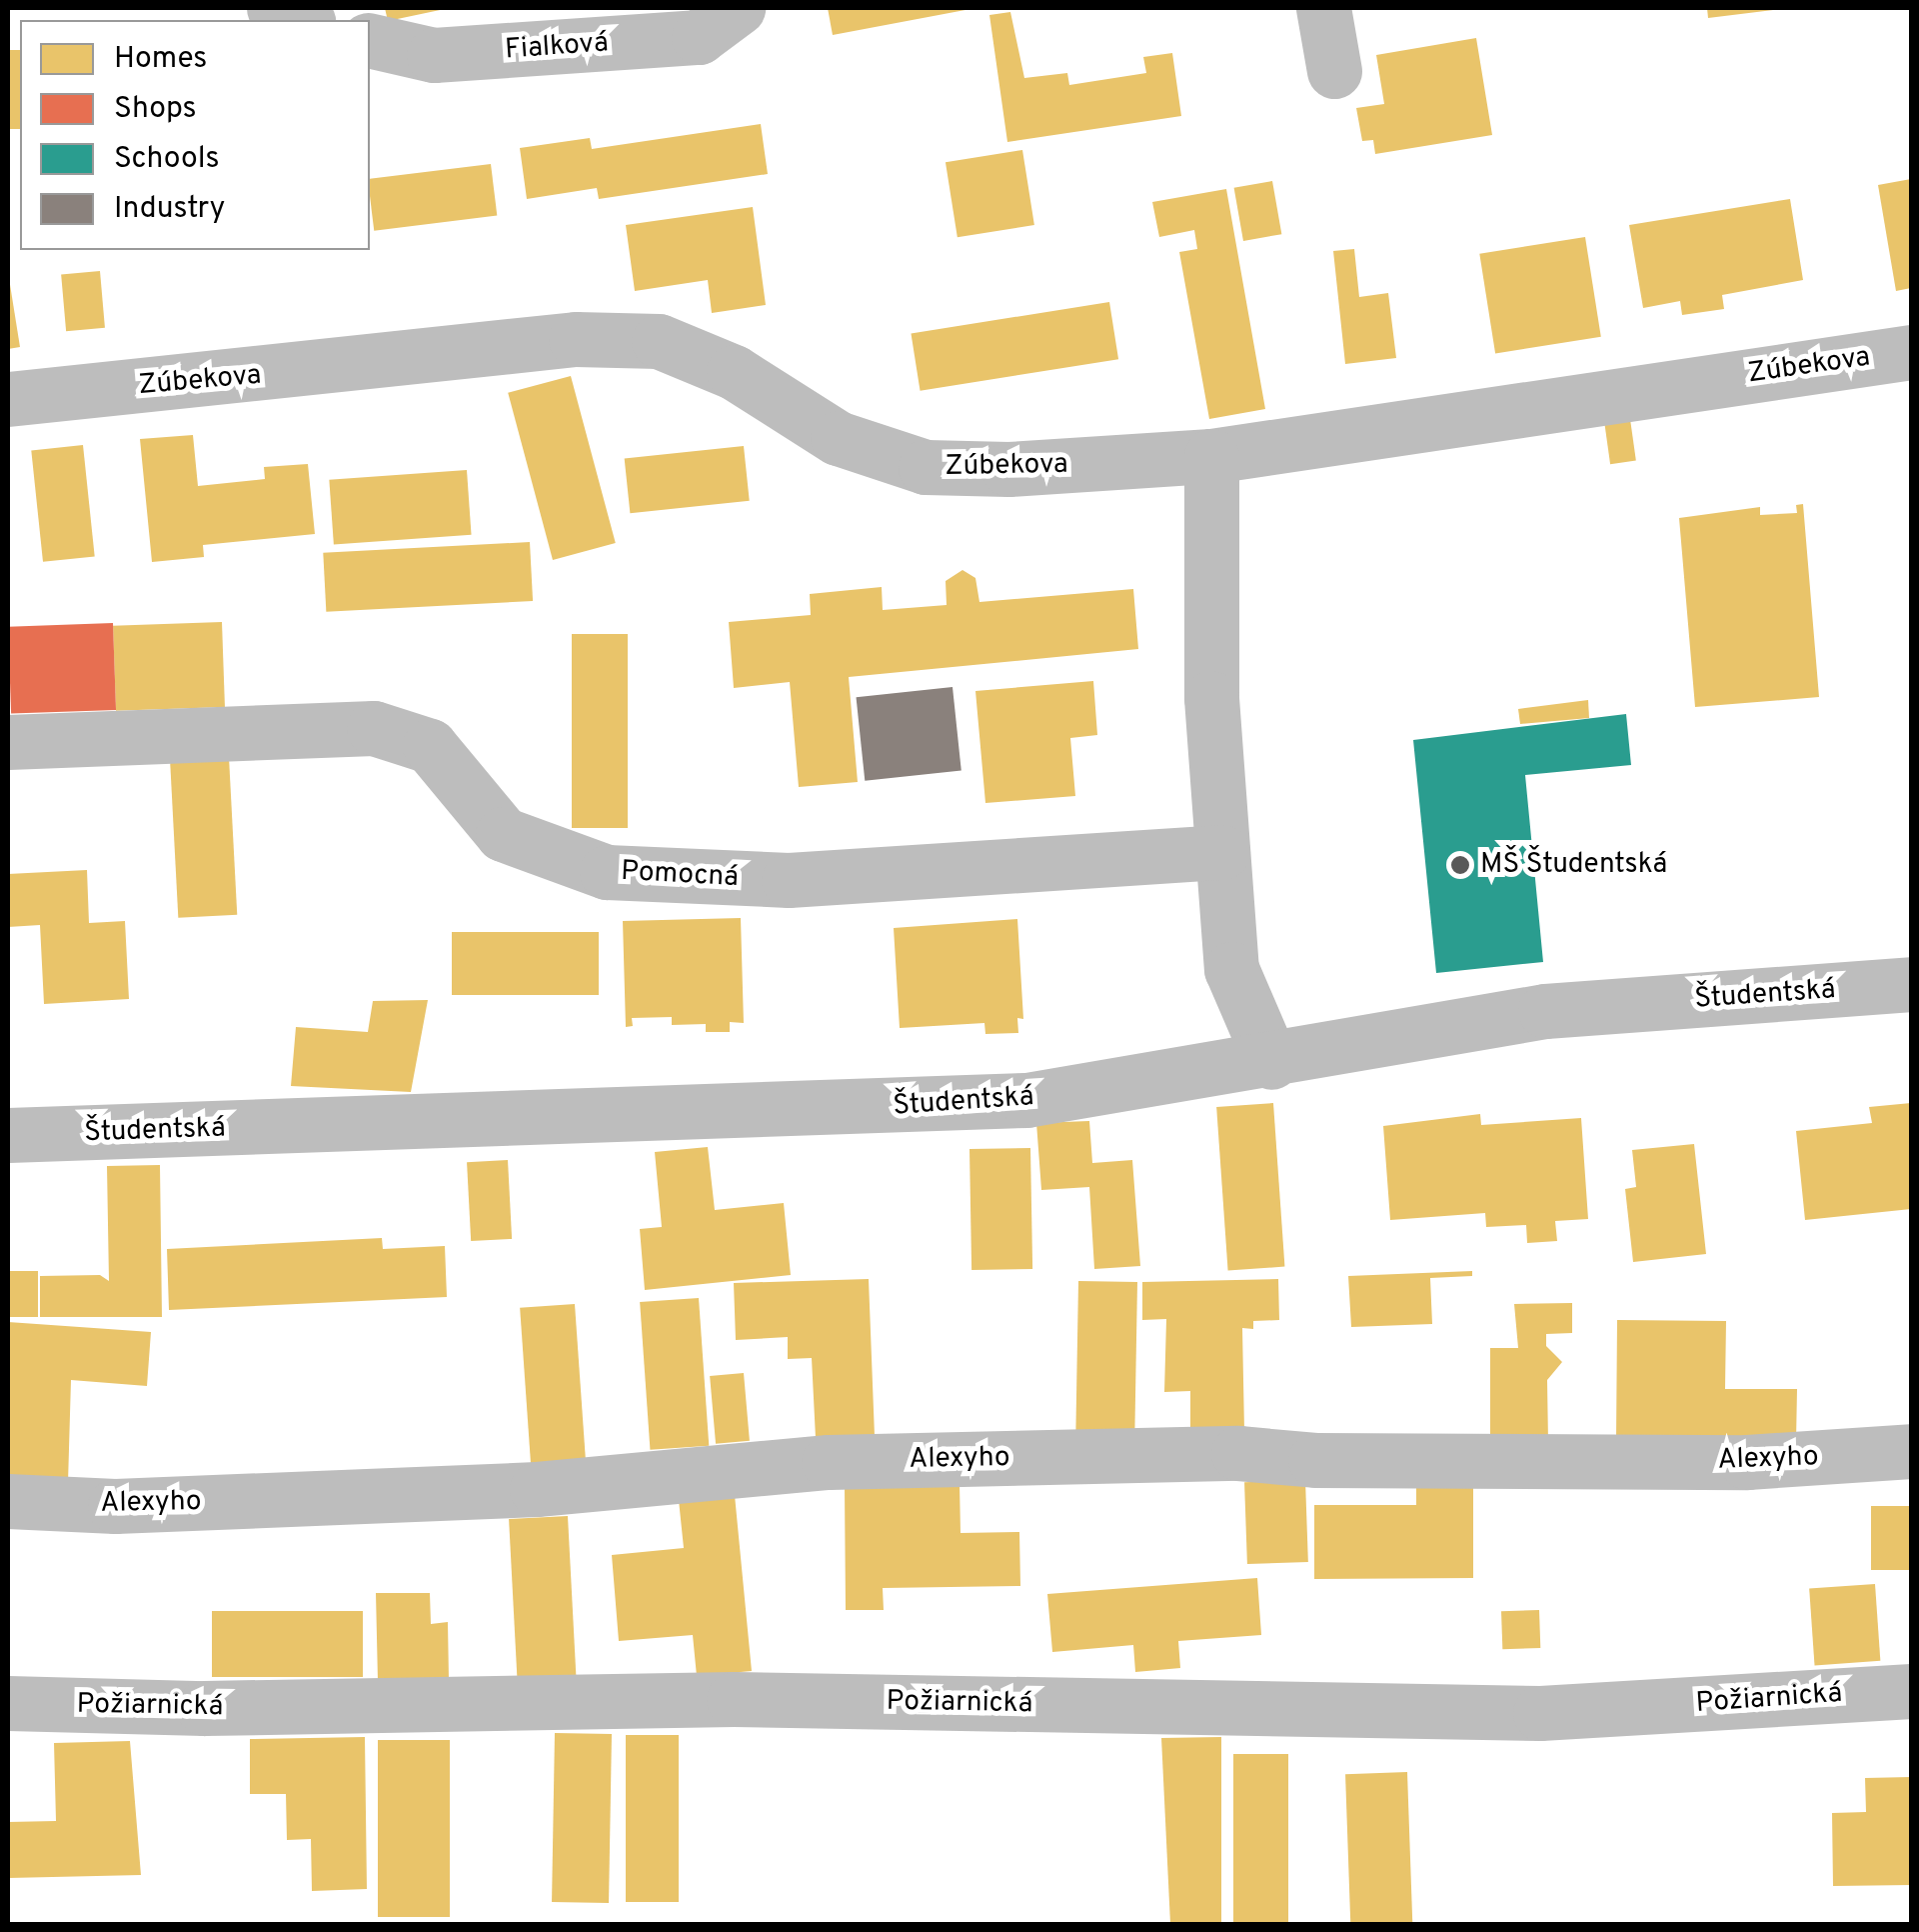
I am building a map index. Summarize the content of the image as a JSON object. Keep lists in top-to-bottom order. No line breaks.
{"streets":{"street":["Fialková","Zúbekova","Pomocná","Študentská","Alexyho","Požiarnická"]},"places":["MŠ Študentská"],"legend":["Homes","Shops","Schools","Industry"]}
